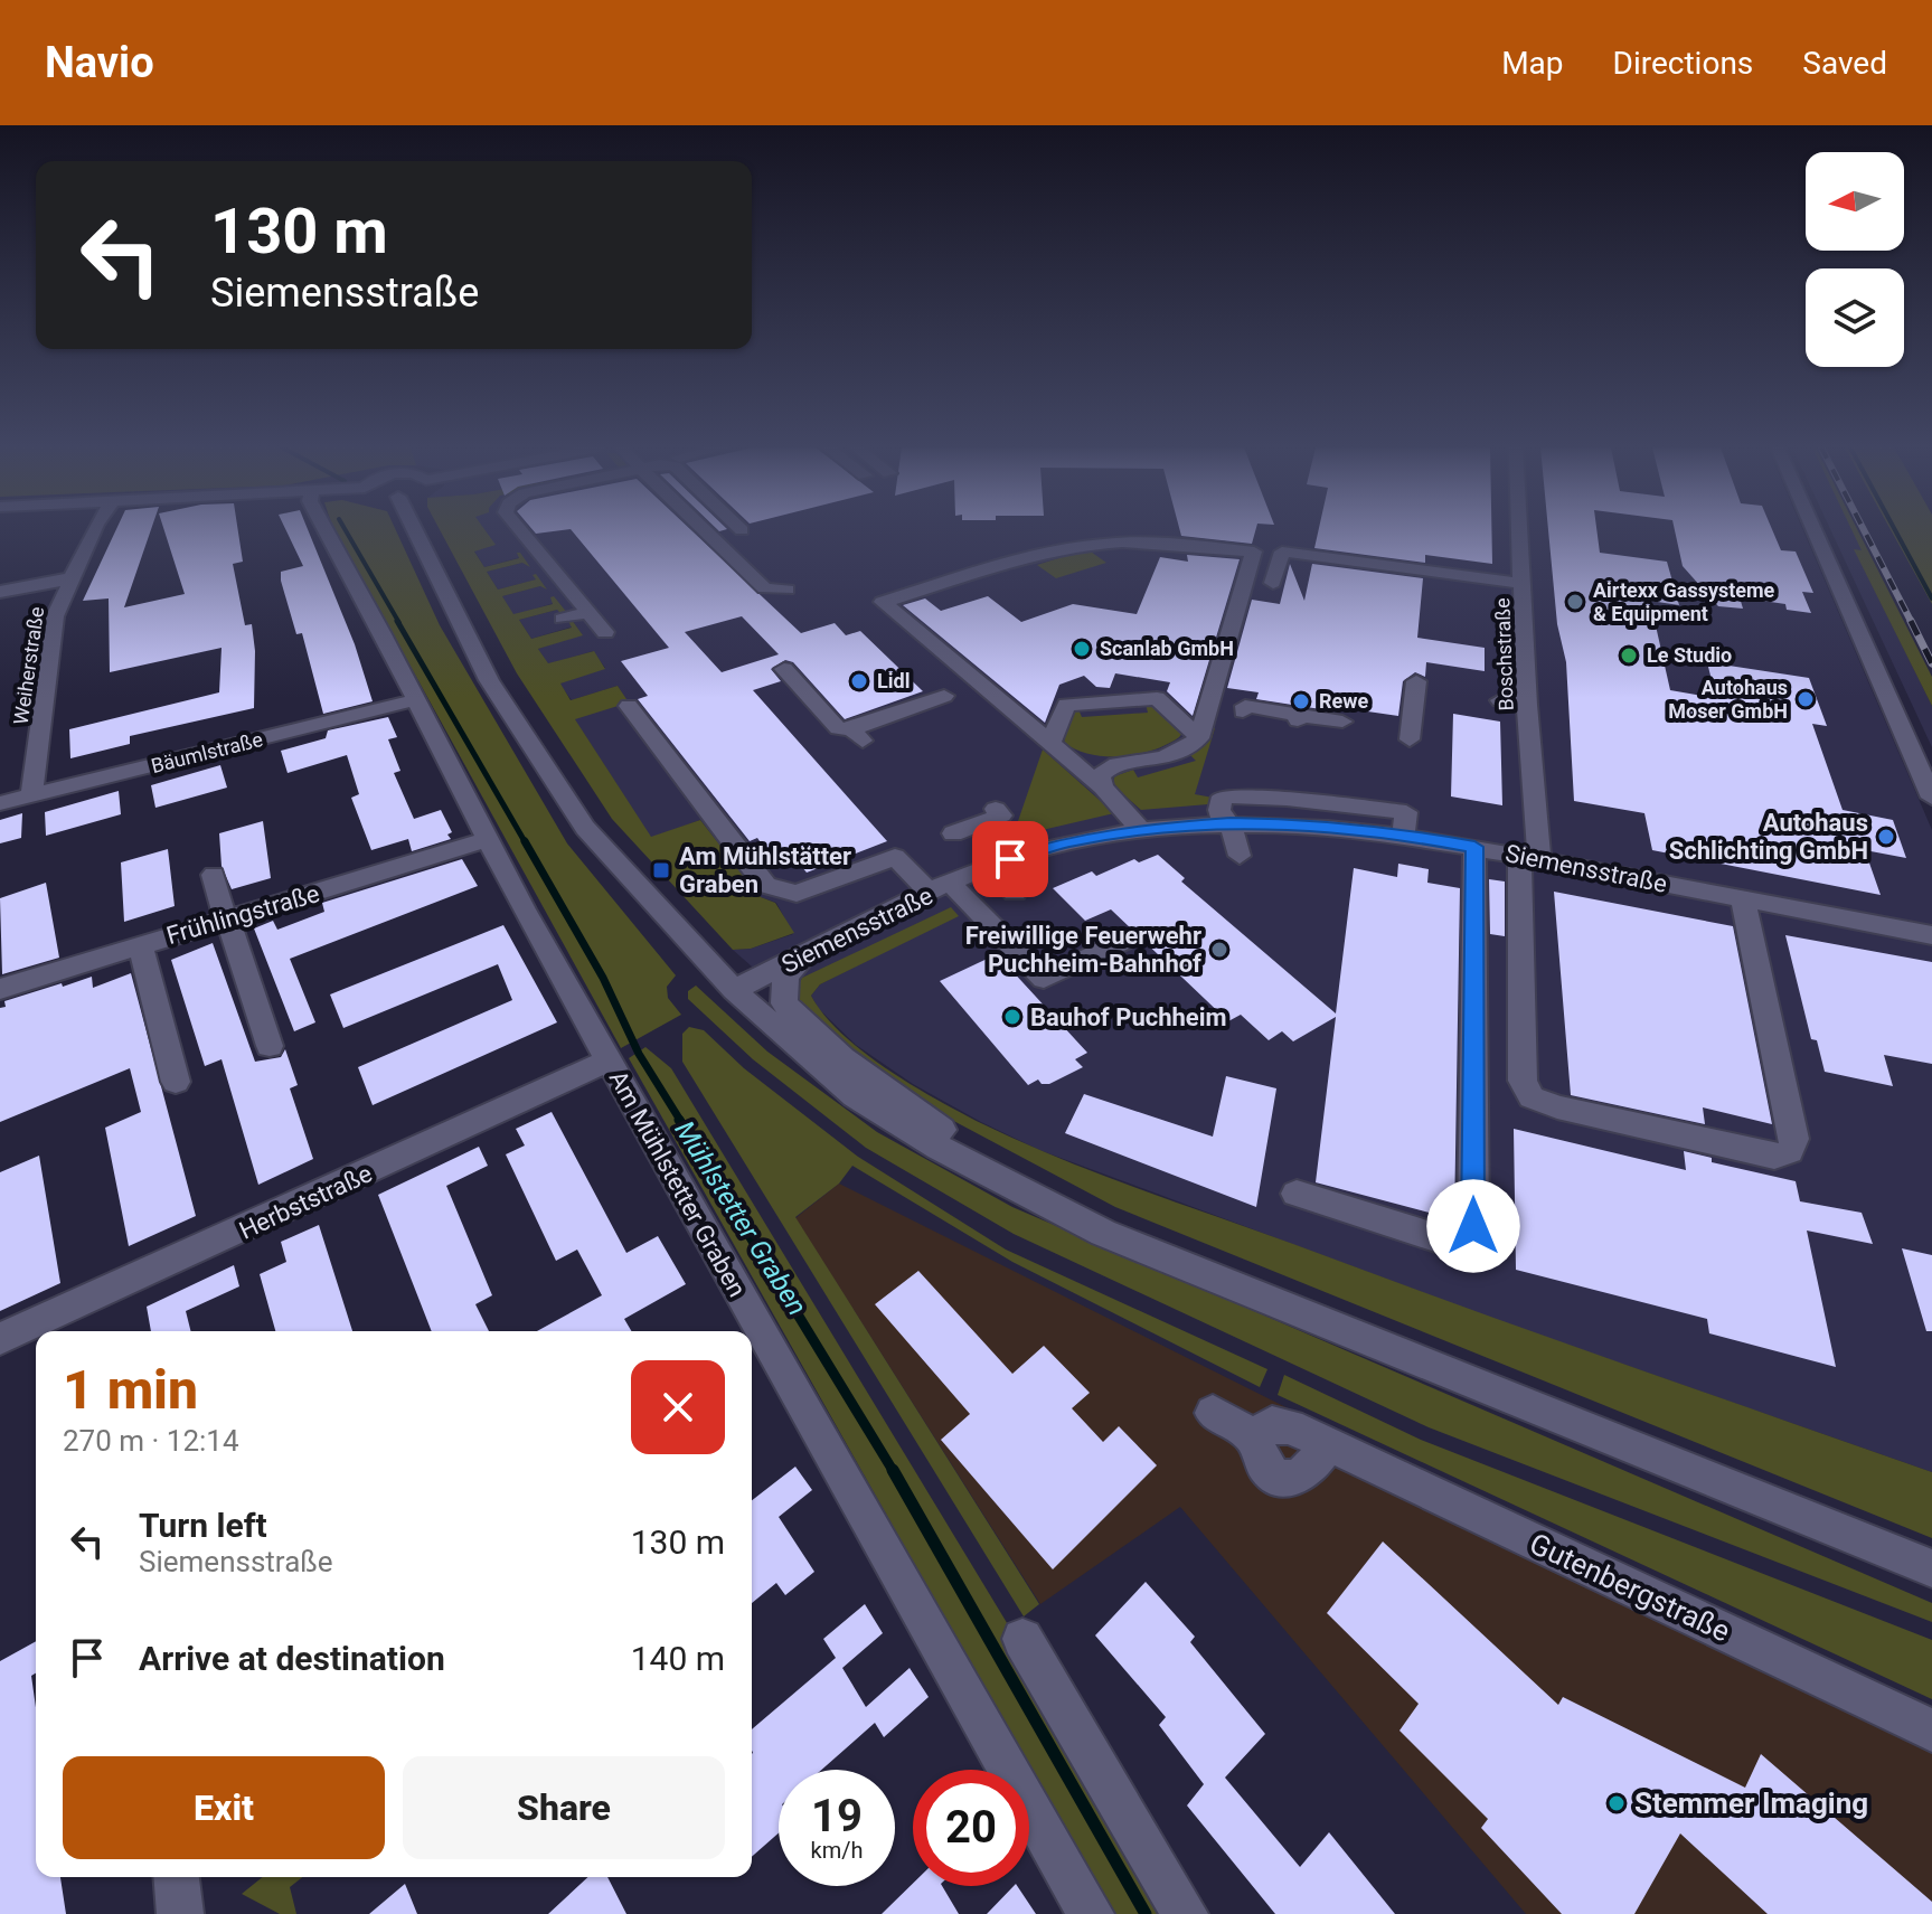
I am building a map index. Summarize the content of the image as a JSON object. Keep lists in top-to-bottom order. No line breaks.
{"streets":{"street":["Boschstraße","Weiherstraße","Bäumlstraße","Siemensstraße","Frühlingstraße","Am Mühlstetter Graben","Herbststraße","Gutenbergstraße"]},"crossings":[["Boschstraße","Siemensstraße"],["Weiherstraße","Bäumlstraße"],["Bäumlstraße","Am Mühlstetter Graben"],["Frühlingstraße","Am Mühlstetter Graben"],["Am Mühlstetter Graben","Herbststraße"]],"water":["Mühlstetter Graben"],"places":{"other":["Airtexx Gassysteme & Equipment","Scanlab GmbH","Le Studio","Lidl","Autohaus Moser GmbH","Rewe","Autohaus Schlichting GmbH","Freiwillige Feuerwehr Puchheim-Bahnhof","Bauhof Puchheim","Stemmer Imaging"],"transit":["Am Mühlstätter Graben"]},"north":"left","page":{"header":"Navio","nav":["Map","Directions","Saved"],"turn":["130 m","Siemensstraße"],"heading":["1 min","270 m · 12:14"],"list":[{"name":"Turn left","note":"Siemensstraße","value":"130 m"},{"name":"Arrive at destination","value":"140 m"}],"buttons":["Exit","Share"],"speed":"19 km/h","limit":"20"}}
